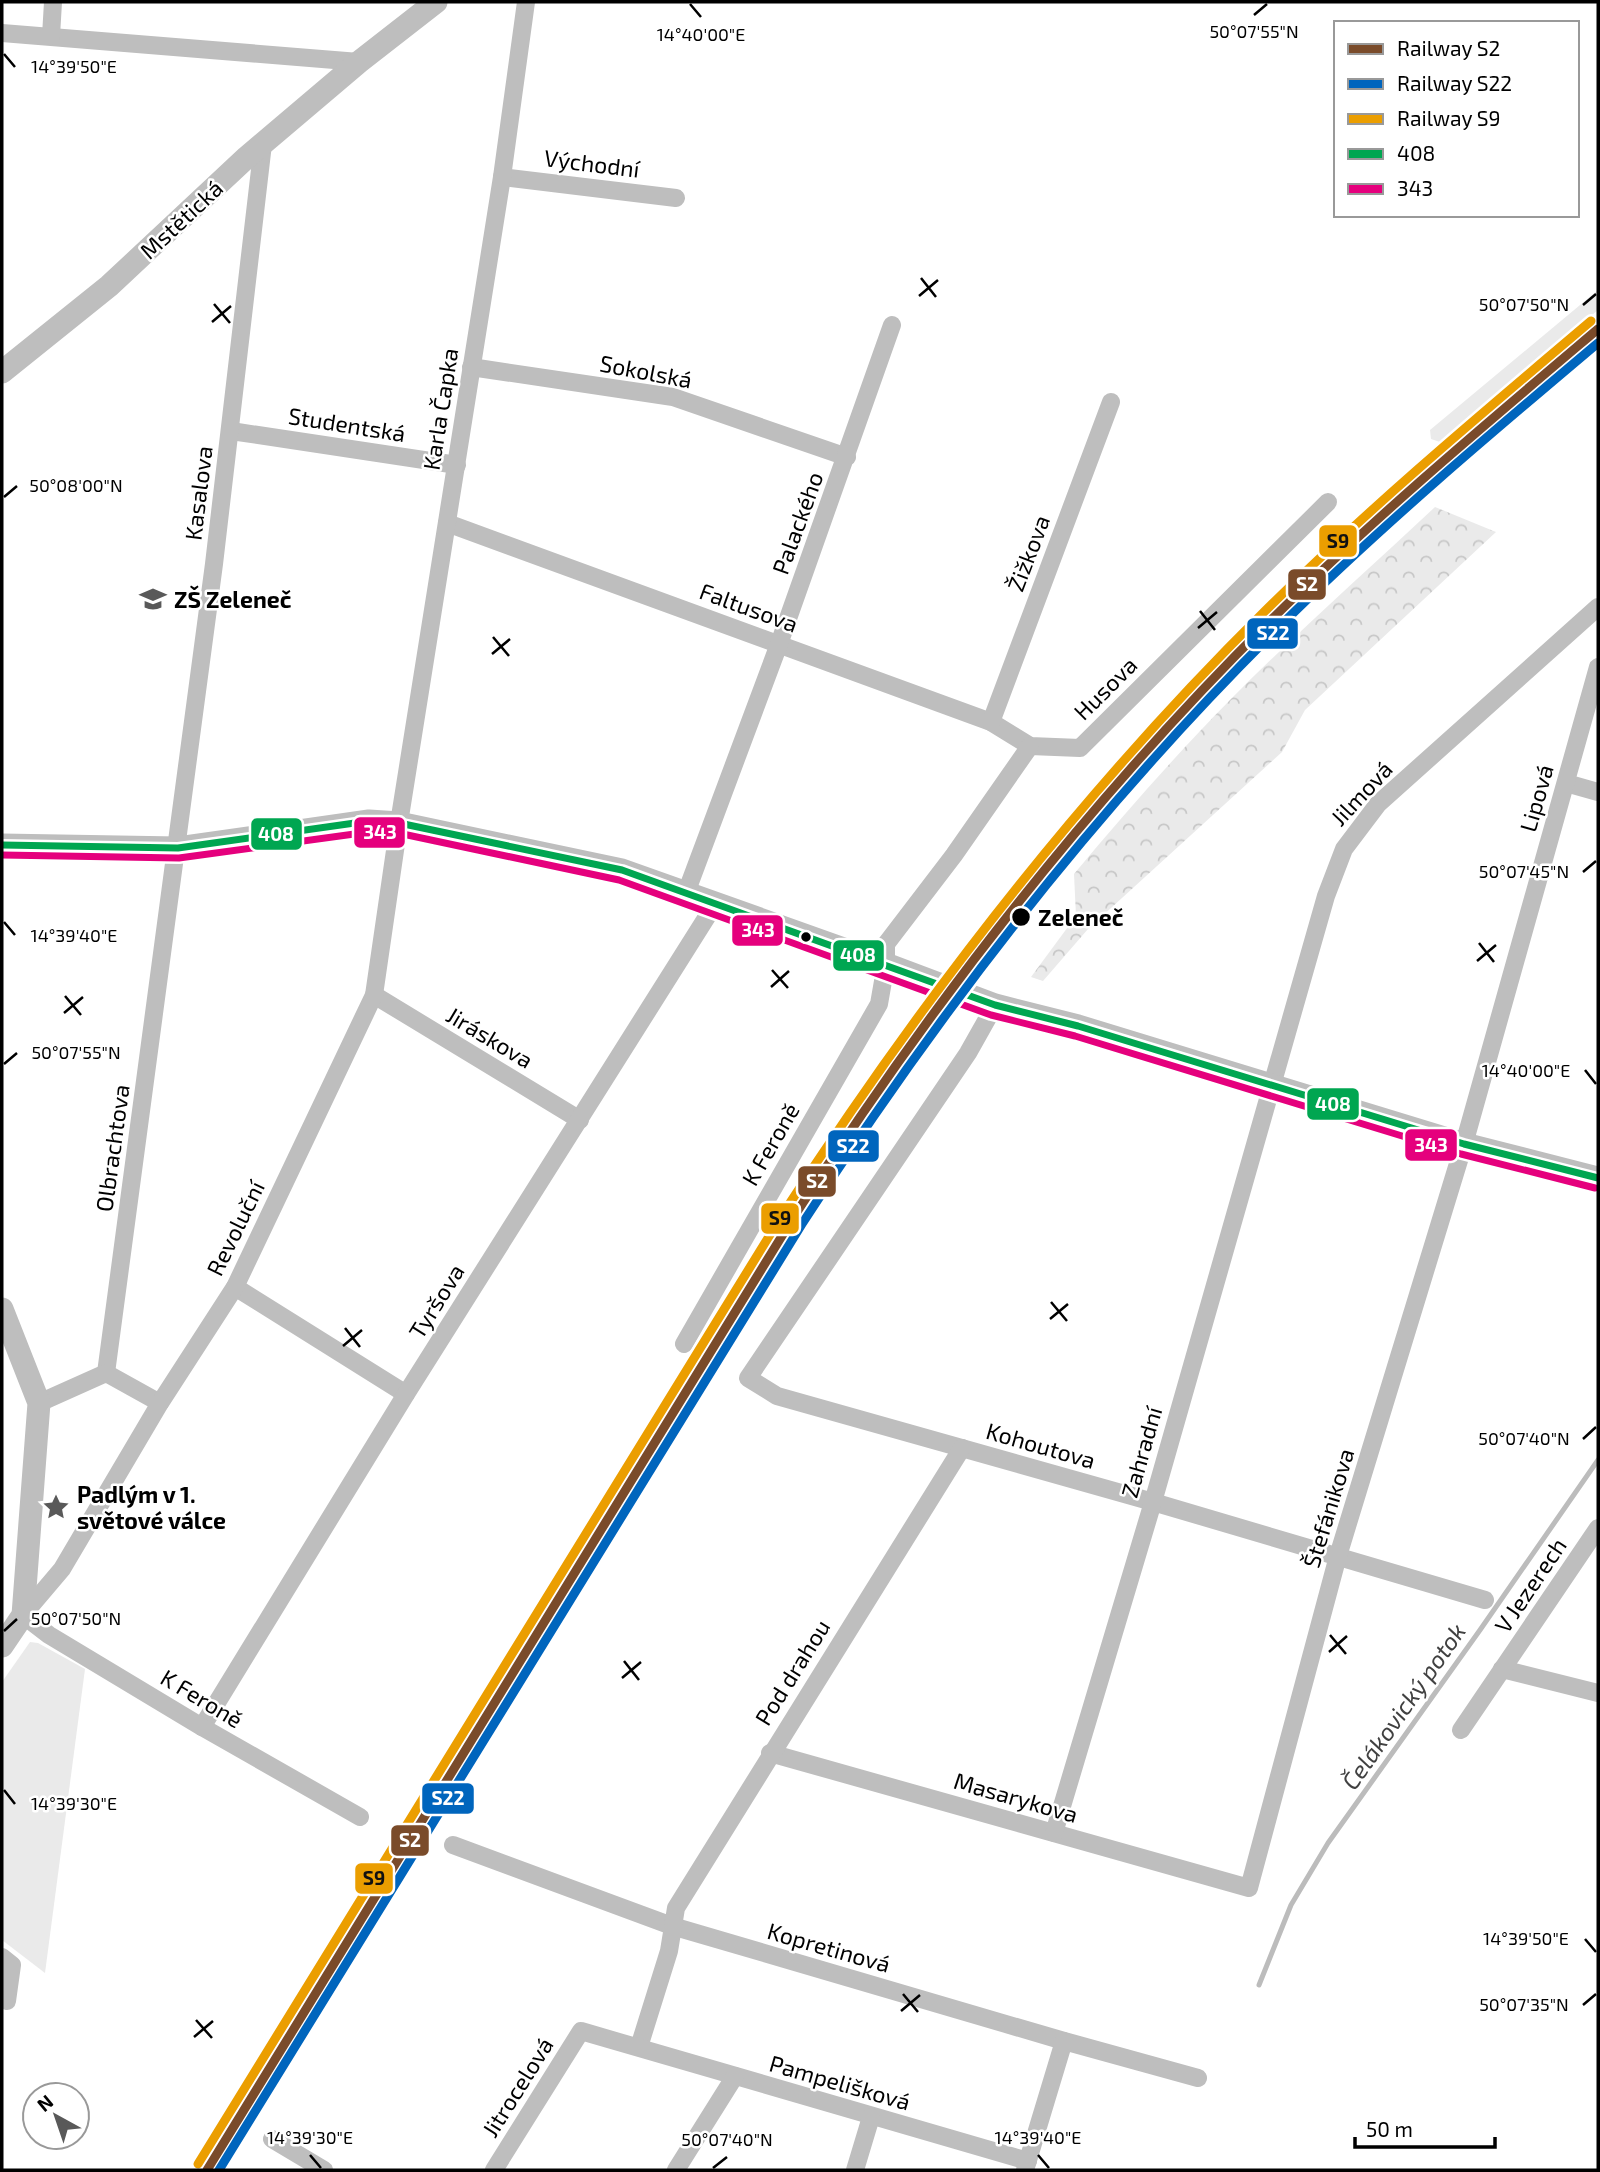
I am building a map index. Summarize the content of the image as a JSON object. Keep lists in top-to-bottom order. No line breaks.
{"streets":{"street":["Východní","Mstětická","Sokolská","Karla Čapka","Studentská","Kasalova","Palackého","Žižkova","Faltusova","Husova","Jilmová","Lipová","Jiráskova","K Feroně","Olbrachtova","Revoluční","Tyršova","Kohoutova","Zahradní","Štefánikova","V Jezerech","Pod drahou","Masarykova","Kopretinová","Pampelišková","Jitrocelová"]},"crossings":[["Východní","Karla Čapka"],["Mstětická","Kasalova"],["Sokolská","Karla Čapka"],["Sokolská","Palackého"],["Karla Čapka","Studentská"],["Karla Čapka","Faltusova"],["Karla Čapka","Revoluční"],["Studentská","Kasalova"],["Kasalova","Olbrachtova"],["Palackého","Faltusova"],["Žižkova","Faltusova"],["Faltusova","Husova"],["Jilmová","Zahradní"],["Lipová","Štefánikova"],["Jiráskova","Revoluční"],["Jiráskova","Tyršova"],["K Feroně","Revoluční"],["K Feroně","Tyršova"],["Kohoutova","Zahradní"],["Kohoutova","Štefánikova"],["Kohoutova","Pod drahou"],["Zahradní","Masarykova"],["Štefánikova","Masarykova"],["Pod drahou","Masarykova"],["Pod drahou","Kopretinová"],["Pampelišková","Jitrocelová"]],"water":["Čelákovický potok"],"places":{"school or university":["ZŠ Zeleneč"],"other":["Zeleneč"],"place":["Padlým v 1. světové válce"]},"lines":["rail line S9","rail line S2","rail line S22","transit line 408","transit line 343"],"legend":["Railway S2","Railway S22","Railway S9","408","343"],"scale_bar":"50 m","north":"top left","coordinates":["50°07'55\"N","14°40'00\"E","14°39'50\"E","50°07'50\"N","50°08'00\"N","50°07'45\"N","14°39'40\"E","50°07'40\"N","14°39'30\"E","50°07'35\"N"]}
